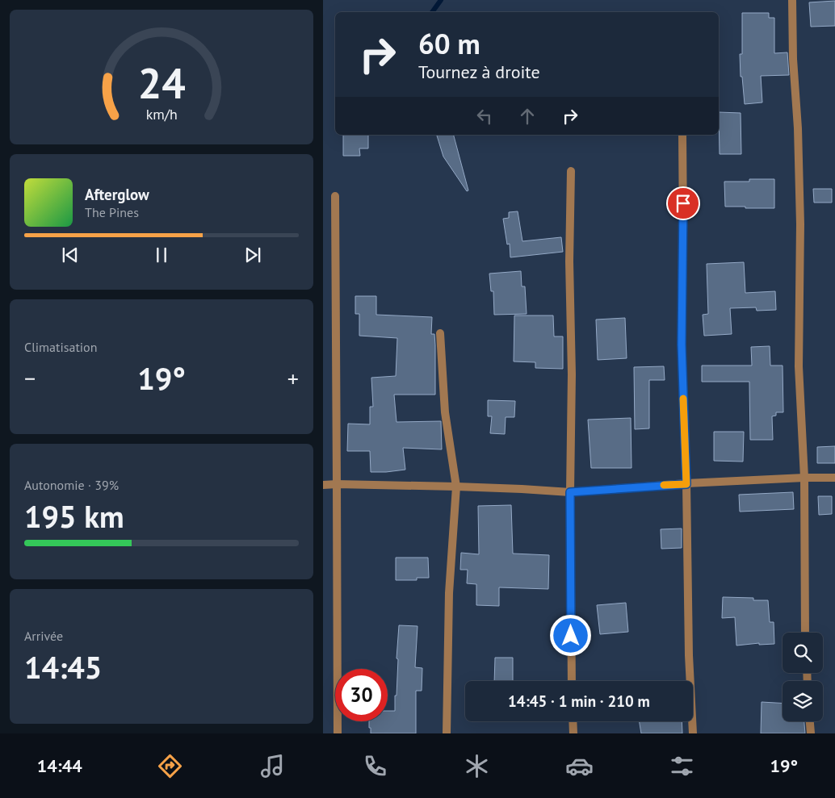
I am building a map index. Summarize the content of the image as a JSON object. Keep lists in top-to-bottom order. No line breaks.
{"page":{"turn":["60 m","Tournez à droite"],"song":["Afterglow","The Pines"],"tile":["Climatisation",["Autonomie · 39%","195 km"],["Arrivée","14:45"]],"heat":["−","19°","+"],"limit":"30","trip":"14:45 · 1 min · 210 m","tabs":["14:44","19°"],"gauge":["24","km/h"]}}
